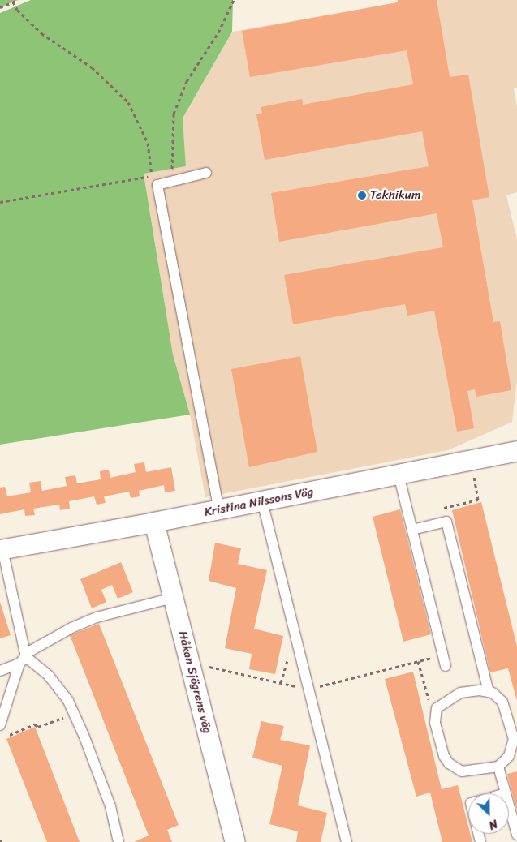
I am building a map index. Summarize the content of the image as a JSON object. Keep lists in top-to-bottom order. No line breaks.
{"streets":{"street":["Kristina Nilssons Väg","Håkan Sjögrens väg"]},"crossings":[["Kristina Nilssons Väg","Håkan Sjögrens väg"]],"places":["Teknikum"],"north":"bottom right"}
